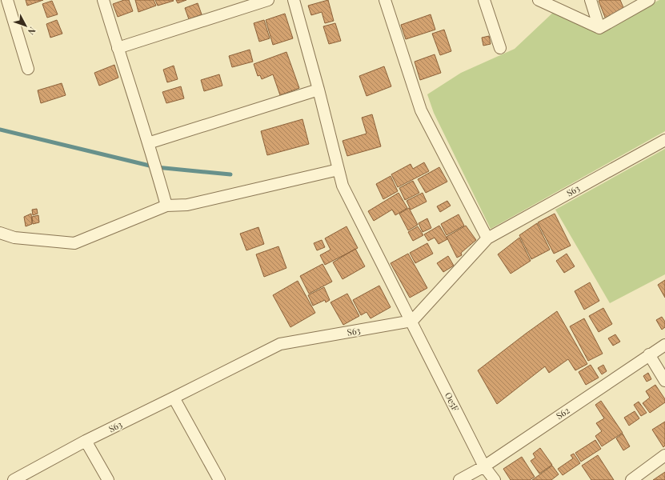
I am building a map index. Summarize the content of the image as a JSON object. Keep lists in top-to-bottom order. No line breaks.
{"streets":{"street":["S63","Oe5F","S62"]},"crossings":[["S63","Oe5F"],["Oe5F","S62"]],"north":"bottom right"}
